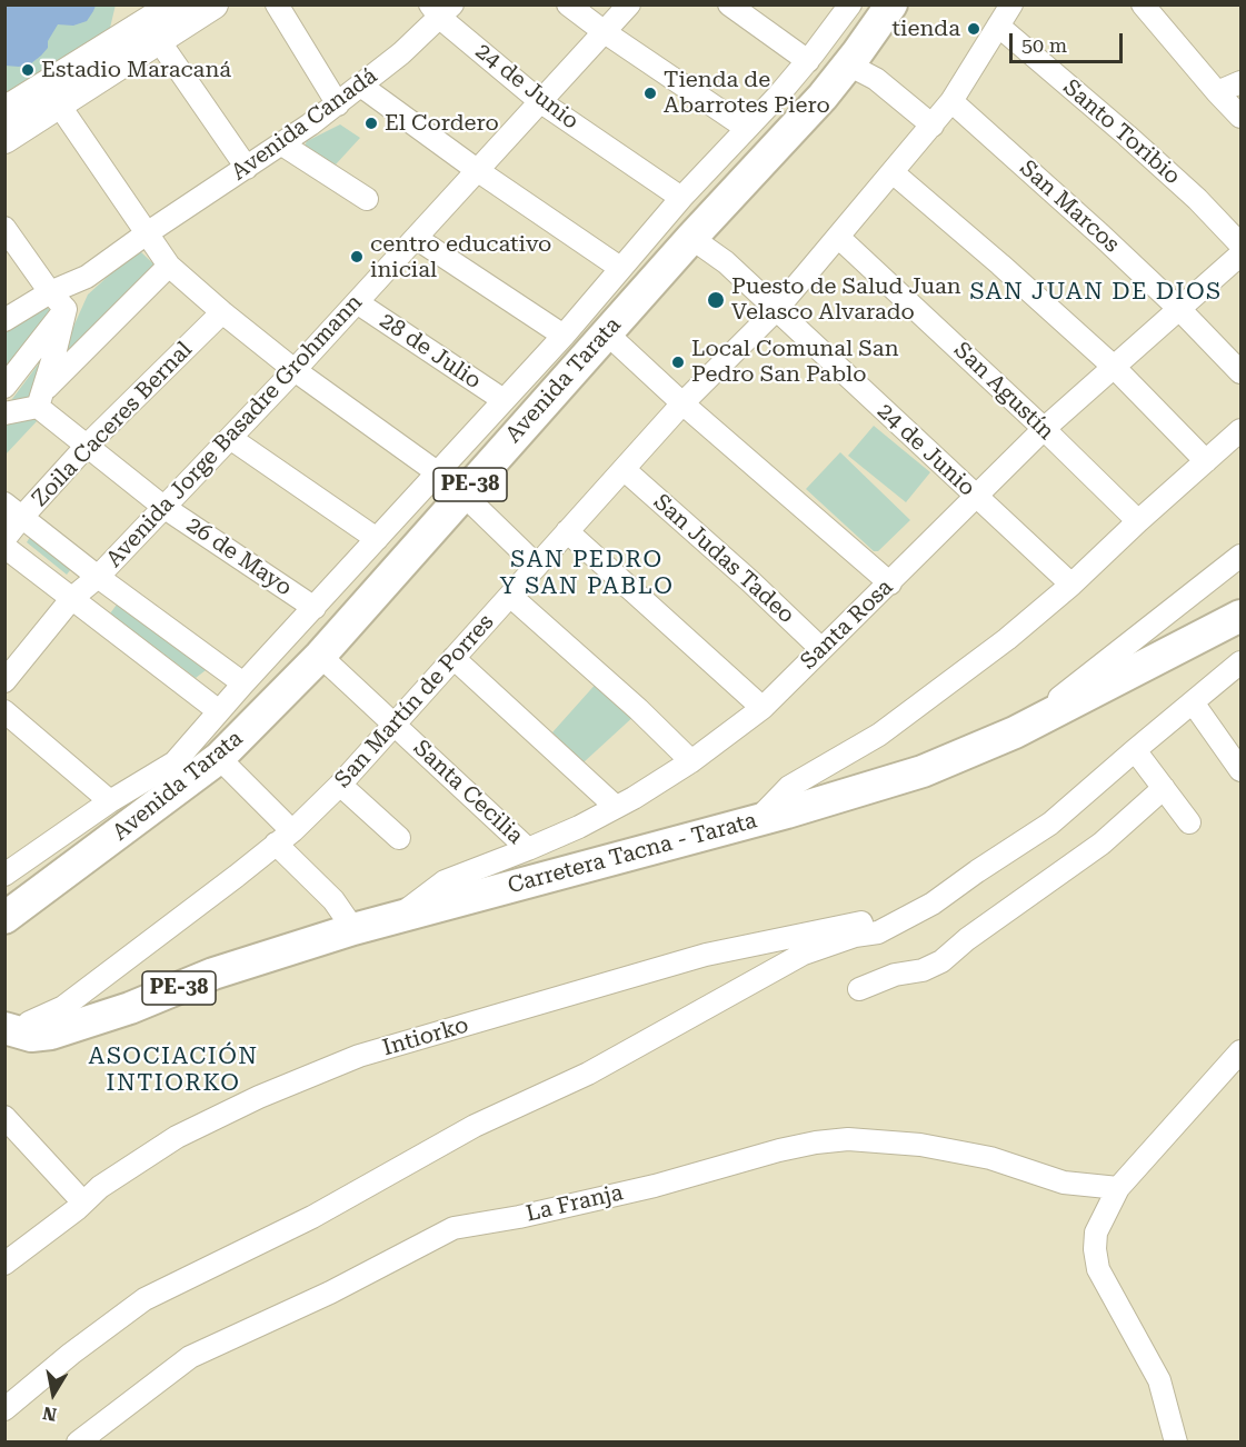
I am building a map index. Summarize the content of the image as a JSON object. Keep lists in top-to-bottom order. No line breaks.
{"streets":{"highway":["Avenida Tarata","PE-38","Carretera Tacna - Tarata"],"street":["24 de Junio","Avenida Canadá","Santo Toribio","San Marcos","28 de Julio","San Agustín","Zoila Caceres Bernal","Avenida Jorge Basadre Grohmann","26 de Mayo","San Judas Tadeo","Santa Rosa","San Martín de Porres","Santa Cecilia","Intiorko","La Franja"]},"crossings":[["24 de Junio","Avenida Canadá"],["24 de Junio","Avenida Tarata"],["24 de Junio","Avenida Jorge Basadre Grohmann"],["24 de Junio","Santa Rosa"],["24 de Junio","San Martín de Porres"],["Santo Toribio","San Martín de Porres"],["San Marcos","Santa Rosa"],["San Marcos","San Martín de Porres"],["28 de Julio","Avenida Tarata"],["28 de Julio","Avenida Jorge Basadre Grohmann"],["Avenida Tarata","26 de Mayo"],["Avenida Tarata","Santa Cecilia"],["San Agustín","Santa Rosa"],["San Agustín","San Martín de Porres"],["Zoila Caceres Bernal","26 de Mayo"],["Avenida Jorge Basadre Grohmann","26 de Mayo"],["San Judas Tadeo","Santa Rosa"],["San Judas Tadeo","San Martín de Porres"],["Santa Rosa","Santa Cecilia"],["Santa Rosa","Carretera Tacna - Tarata"],["San Martín de Porres","Santa Cecilia"],["San Martín de Porres","Carretera Tacna - Tarata"]],"districts":["SAN JUAN DE DIOS","SAN PEDRO Y SAN PABLO","ASOCIACIÓN INTIORKO"],"places":["tienda","Estadio Maracaná","Tienda de Abarrotes Piero","El Cordero","centro educativo inicial","Puesto de Salud Juan Velasco Alvarado","Local Comunal San Pedro San Pablo"],"scale_bar":"50 m","north":"bottom"}
